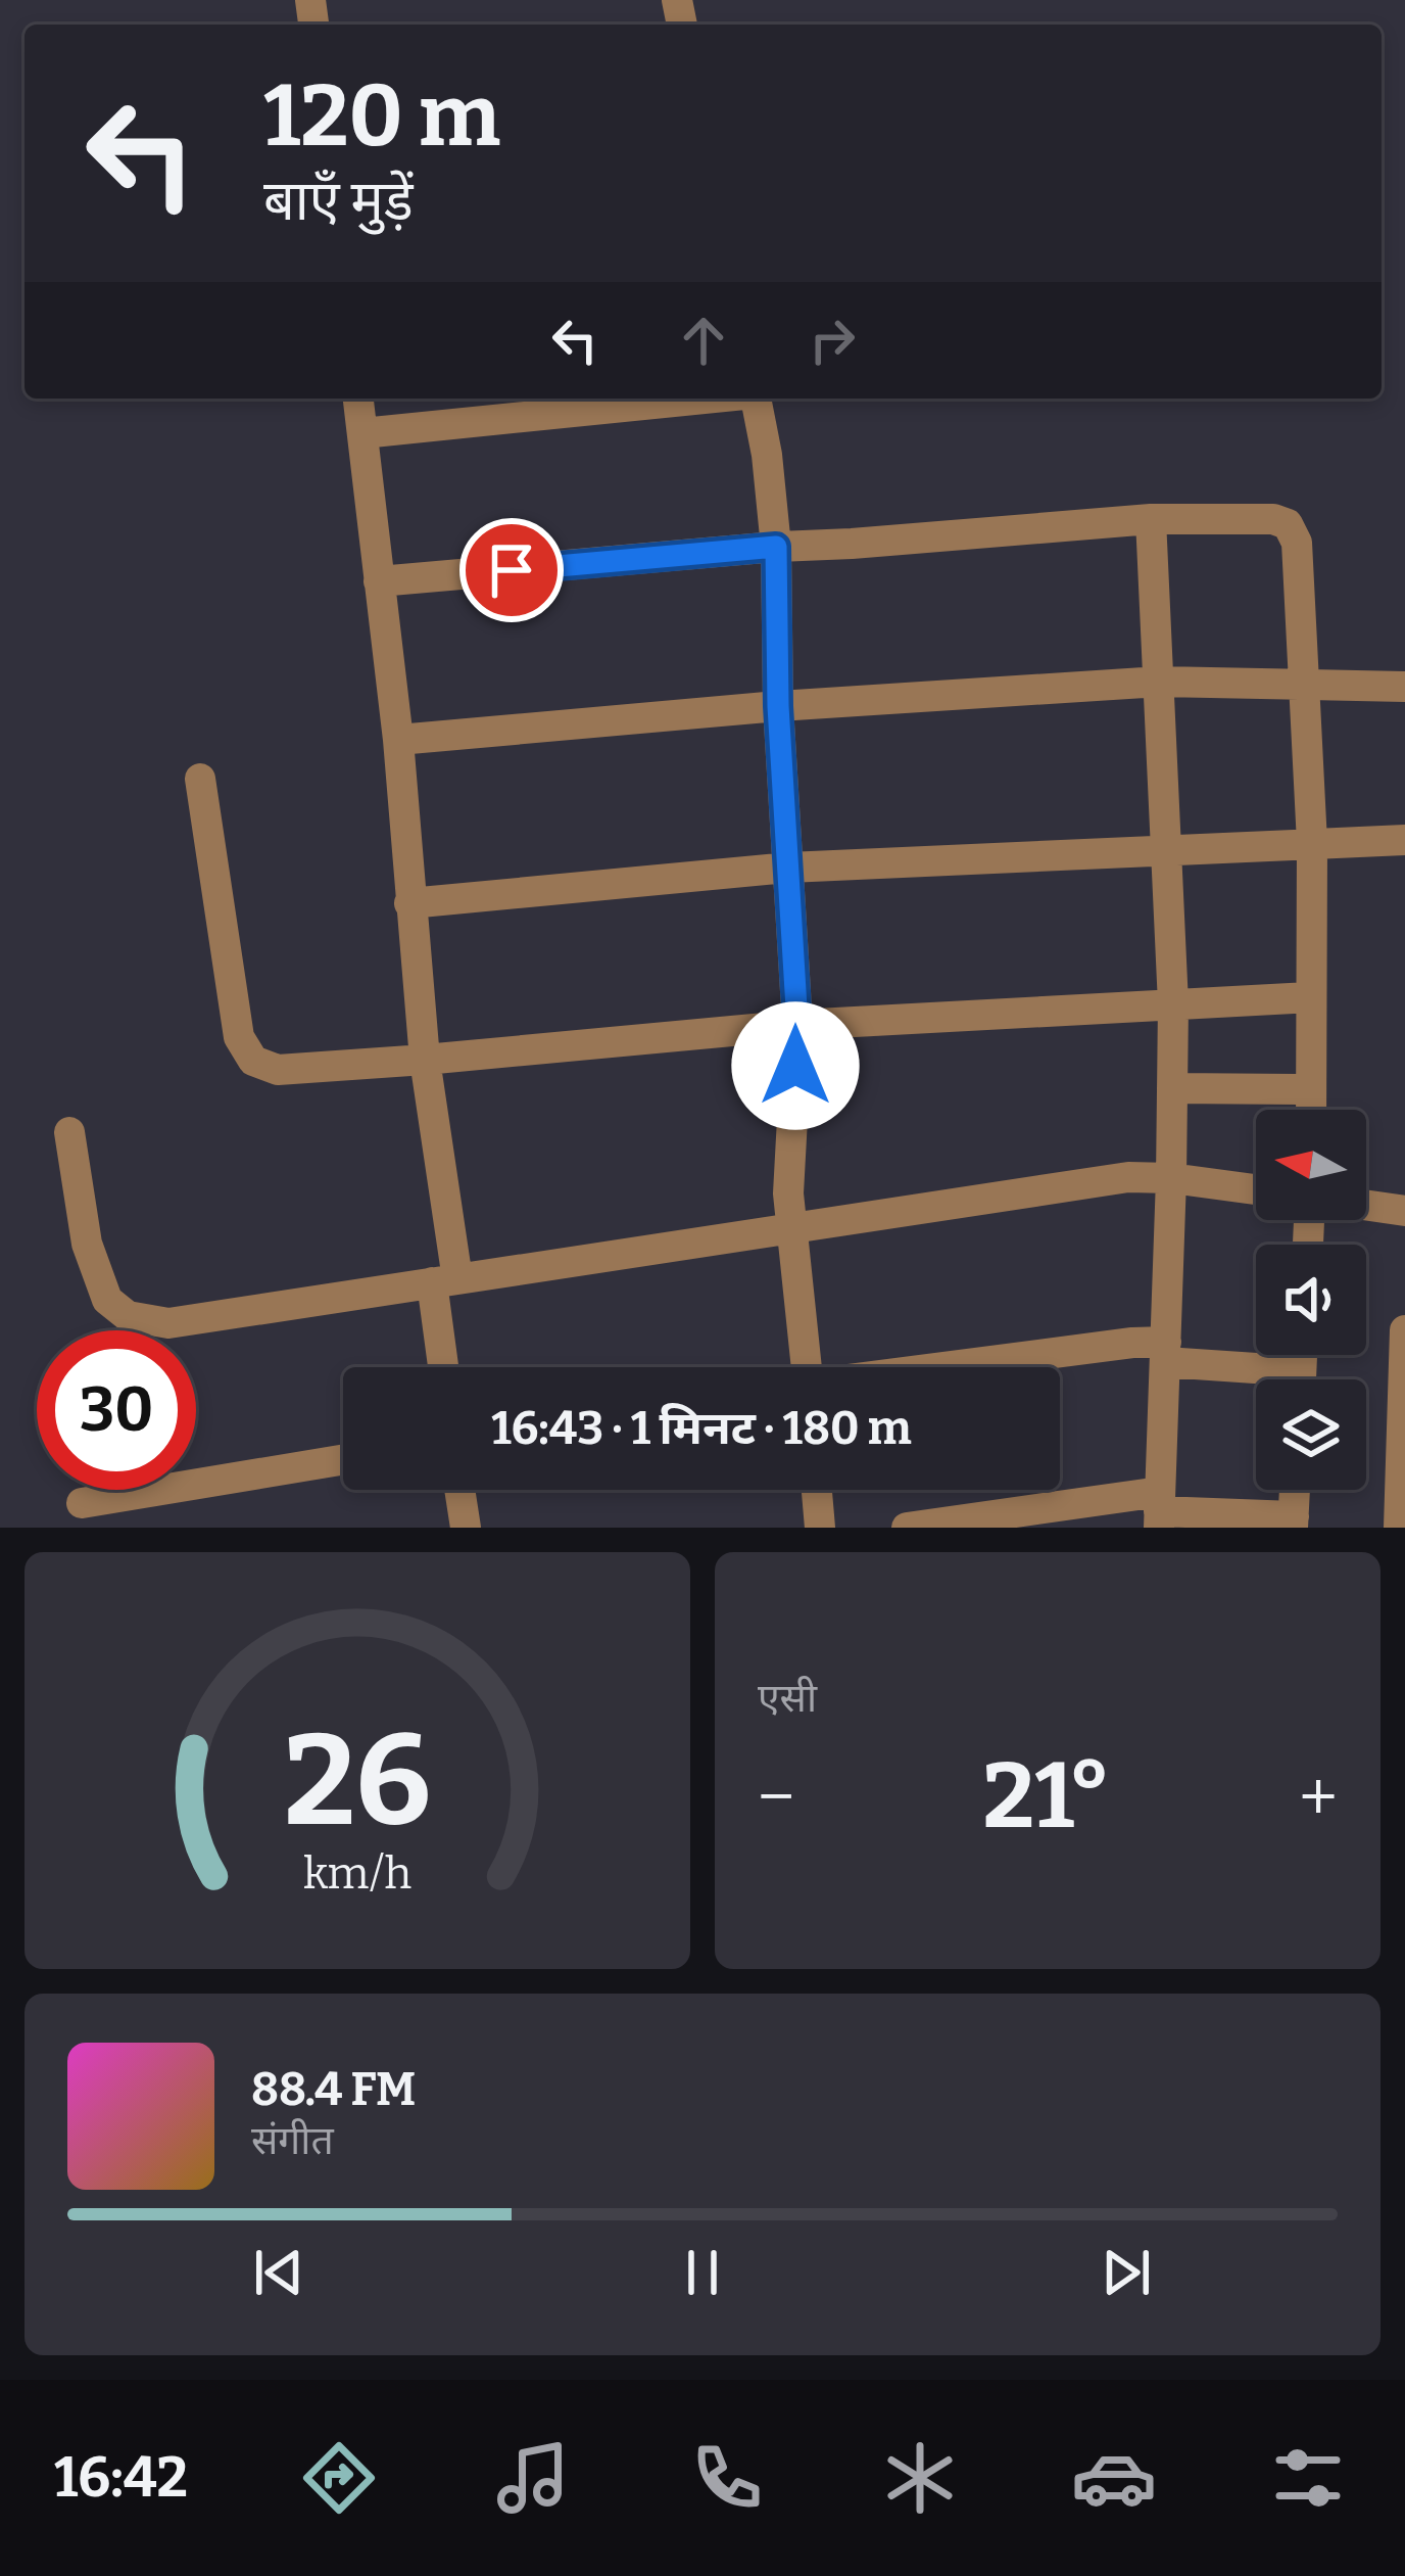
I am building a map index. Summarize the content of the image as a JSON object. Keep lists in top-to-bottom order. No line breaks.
{"north":"left","page":{"turn":["120 m","बाएँ मुड़ें"],"limit":"30","trip":"16:43 · 1 मिनट · 180 m","tile":"एसी","heat":["−","21°","+"],"song":["88.4 FM","संगीत"],"tabs":"16:42","gauge":["26","km/h"]}}
